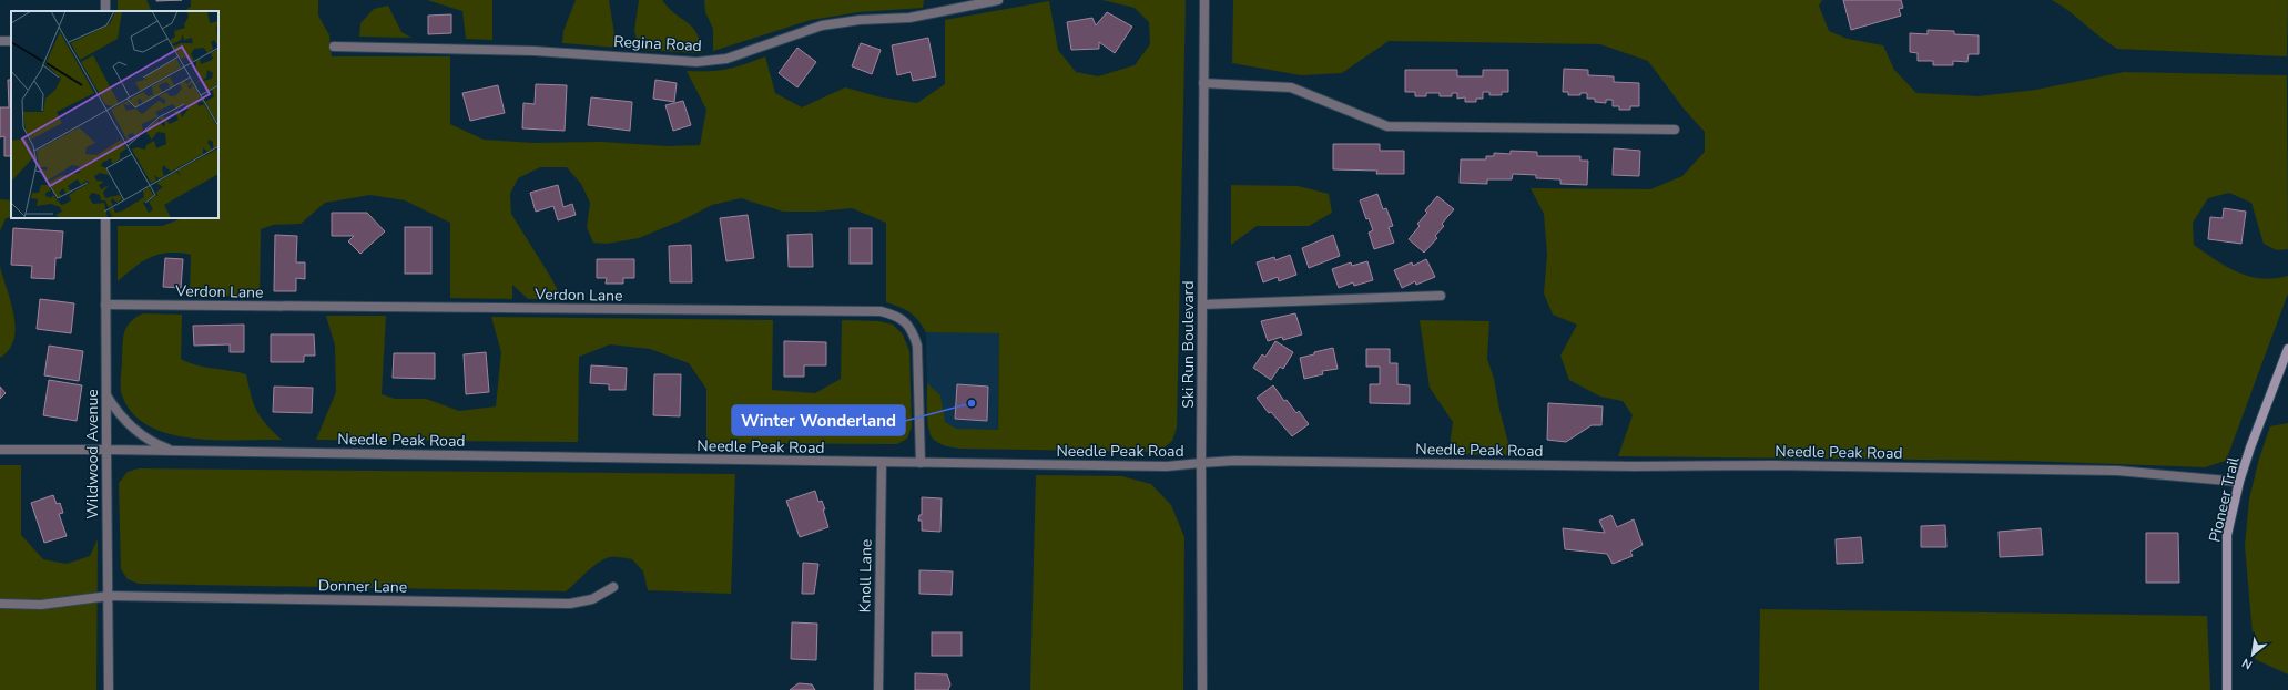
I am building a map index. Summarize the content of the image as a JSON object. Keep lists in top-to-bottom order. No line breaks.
{"streets":{"main road":["Pioneer Trail"],"street":["Regina Road","Verdon Lane","Ski Run Boulevard","Needle Peak Road","Wildwood Avenue","Knoll Lane","Donner Lane"]},"crossings":[["Verdon Lane","Needle Peak Road"],["Verdon Lane","Wildwood Avenue"],["Ski Run Boulevard","Needle Peak Road"],["Needle Peak Road","Wildwood Avenue"],["Needle Peak Road","Pioneer Trail"],["Needle Peak Road","Knoll Lane"],["Wildwood Avenue","Donner Lane"]],"places":["Winter Wonderland"],"north":"bottom left"}
